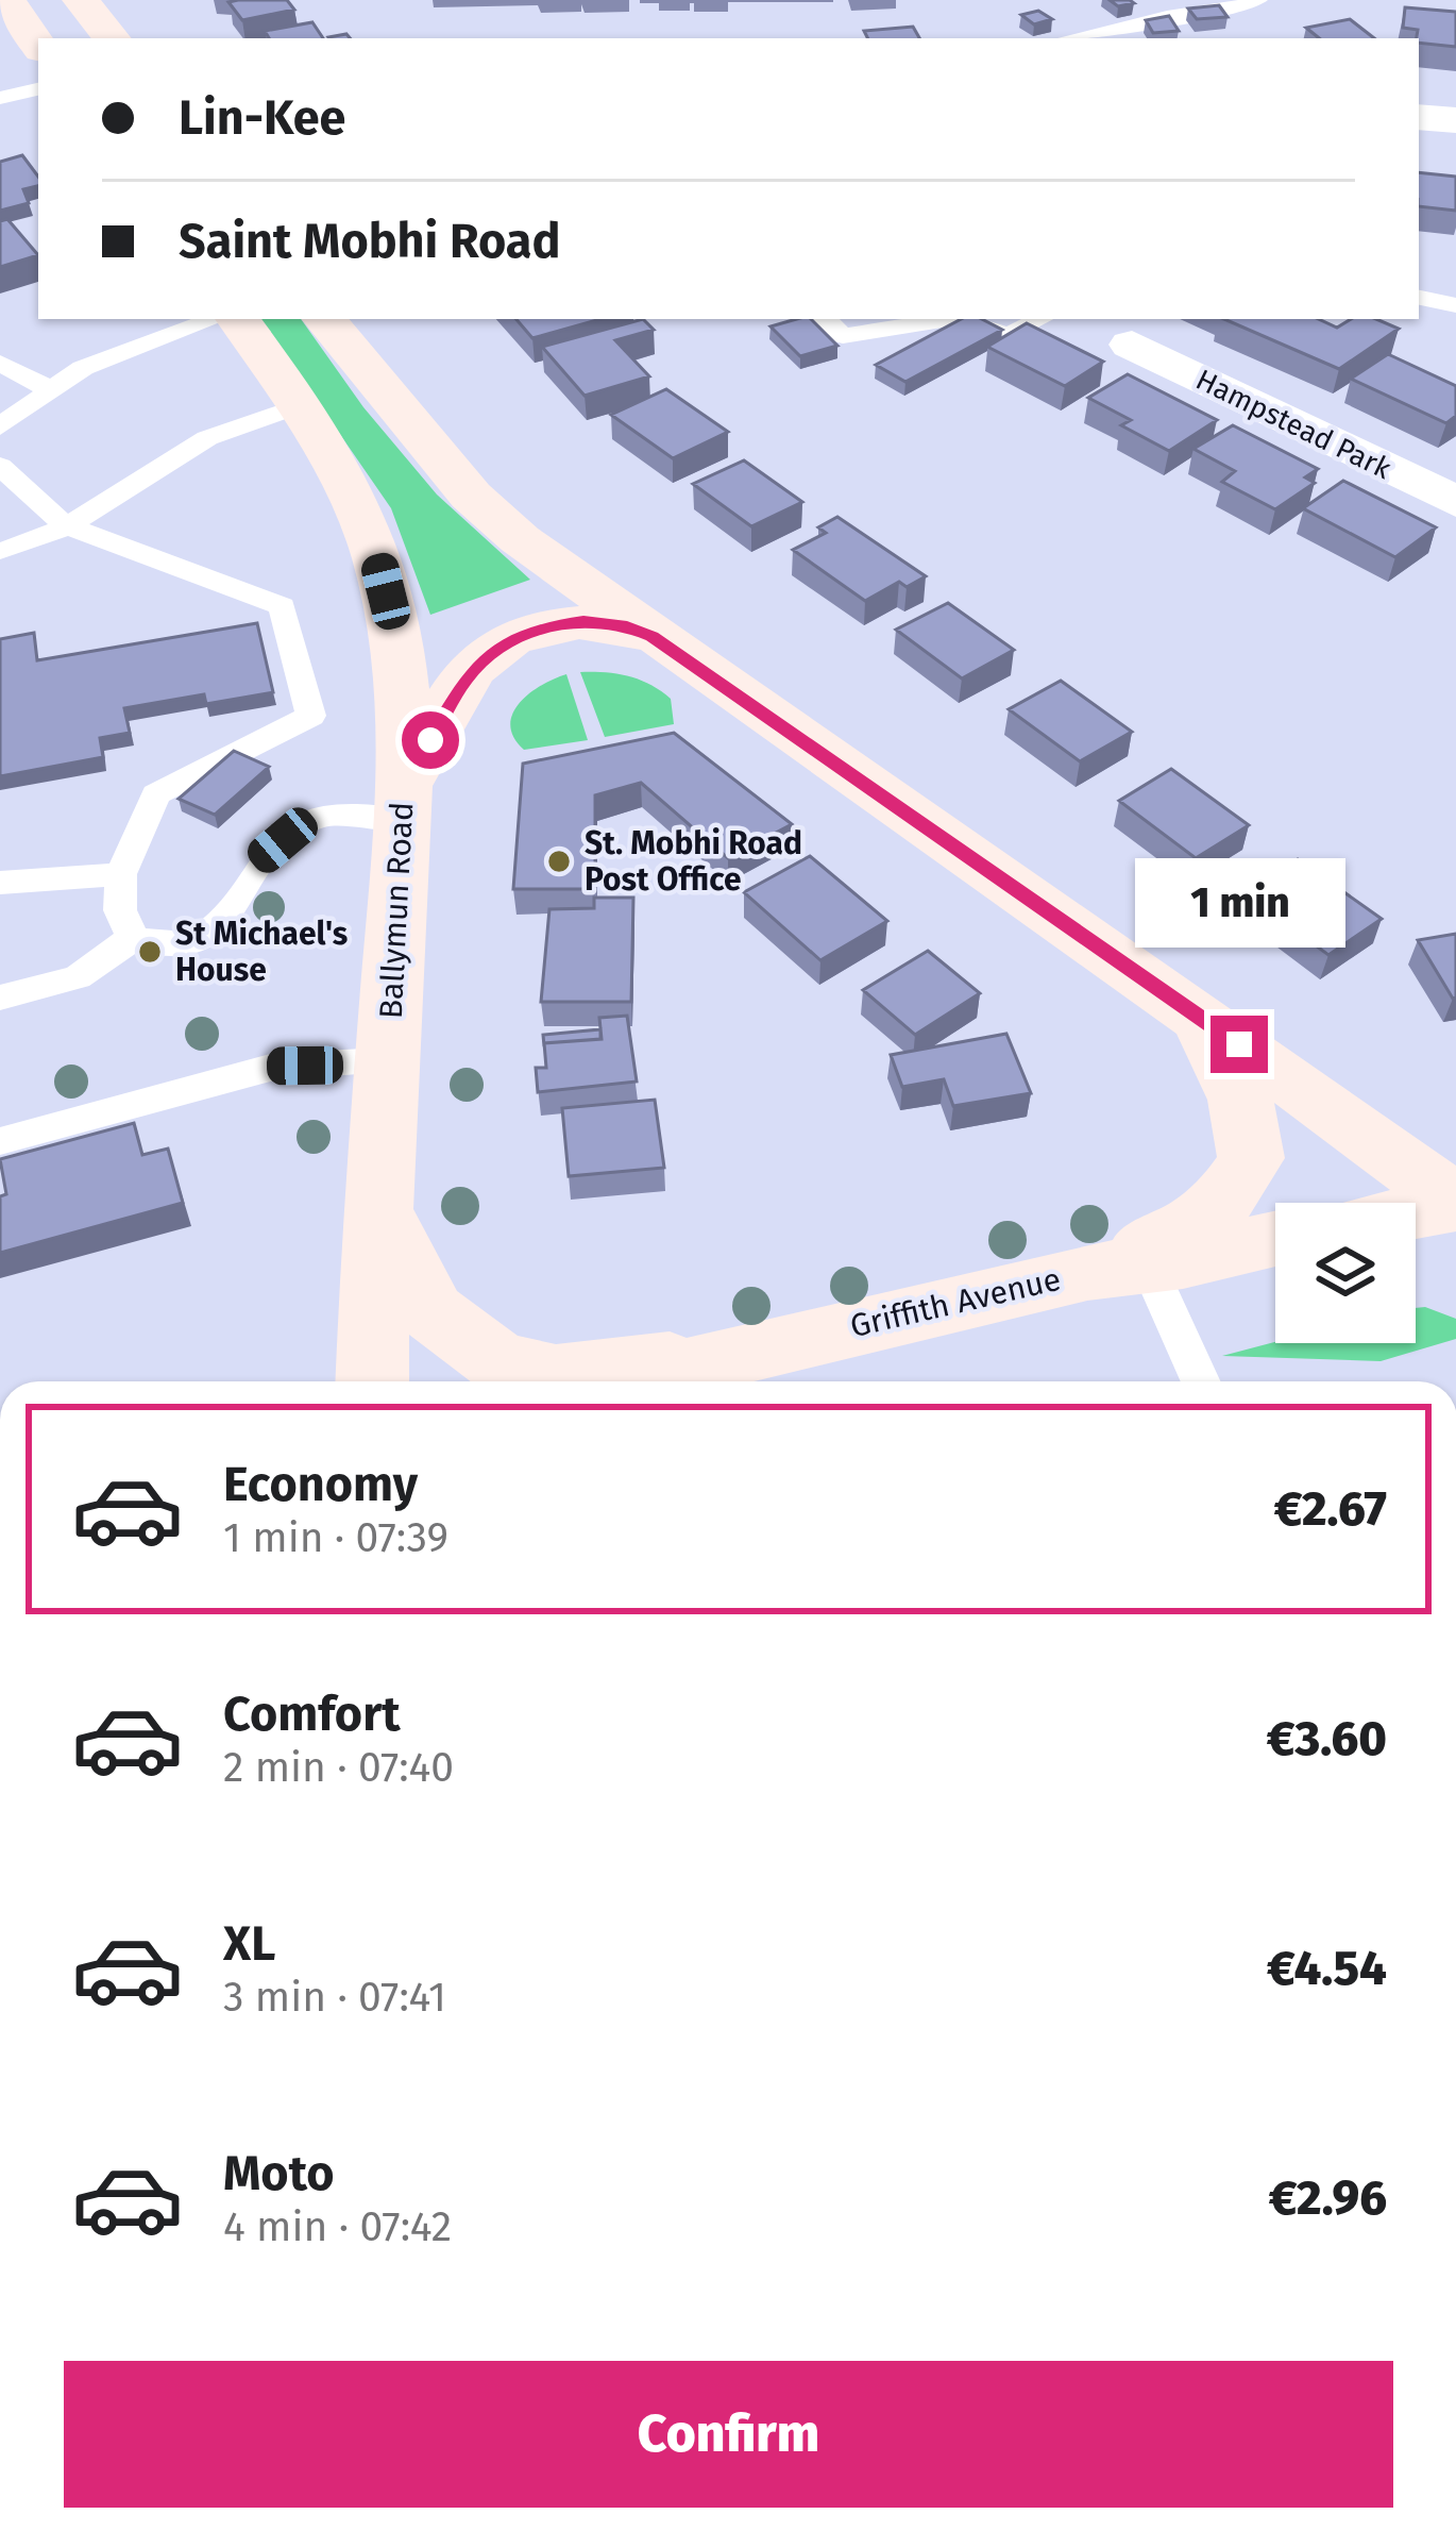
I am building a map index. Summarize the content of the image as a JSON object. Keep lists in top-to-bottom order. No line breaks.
{"streets":{"main road":["Ballymun Road","Griffith Avenue"],"street":["Hampstead Park"]},"places":["St. Mobhi Road Post Office","St Michael's House"],"page":{"banner":["Lin-Kee","Saint Mobhi Road"],"bubble":"1 min","list":[{"name":"Economy","note":"1 min · 07:39","value":"€2.67"},{"name":"Comfort","note":"2 min · 07:40","value":"€3.60"},{"name":"XL","note":"3 min · 07:41","value":"€4.54"},{"name":"Moto","note":"4 min · 07:42","value":"€2.96"}],"buttons":"Confirm"}}
